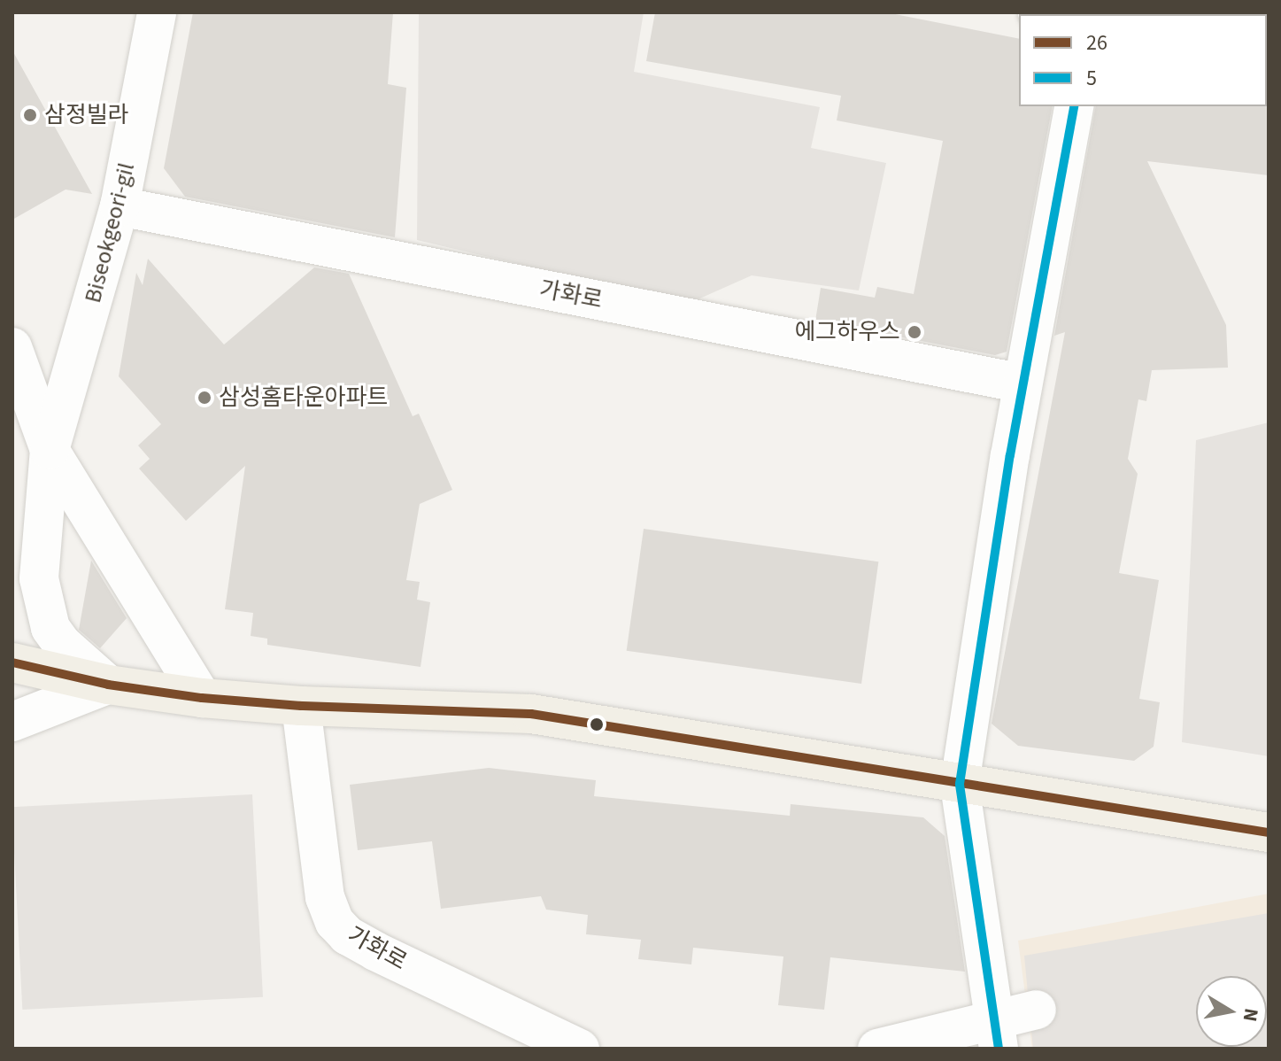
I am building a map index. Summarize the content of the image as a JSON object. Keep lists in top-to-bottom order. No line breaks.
{"streets":{"street":["Biseokgeori-gil","가화로"]},"crossings":[["Biseokgeori-gil","가화로"]],"places":["삼정빌라","에그하우스","삼성홈타운아파트"],"lines":["transit line 5","transit line 26"],"legend":["26","5"],"north":"right"}
